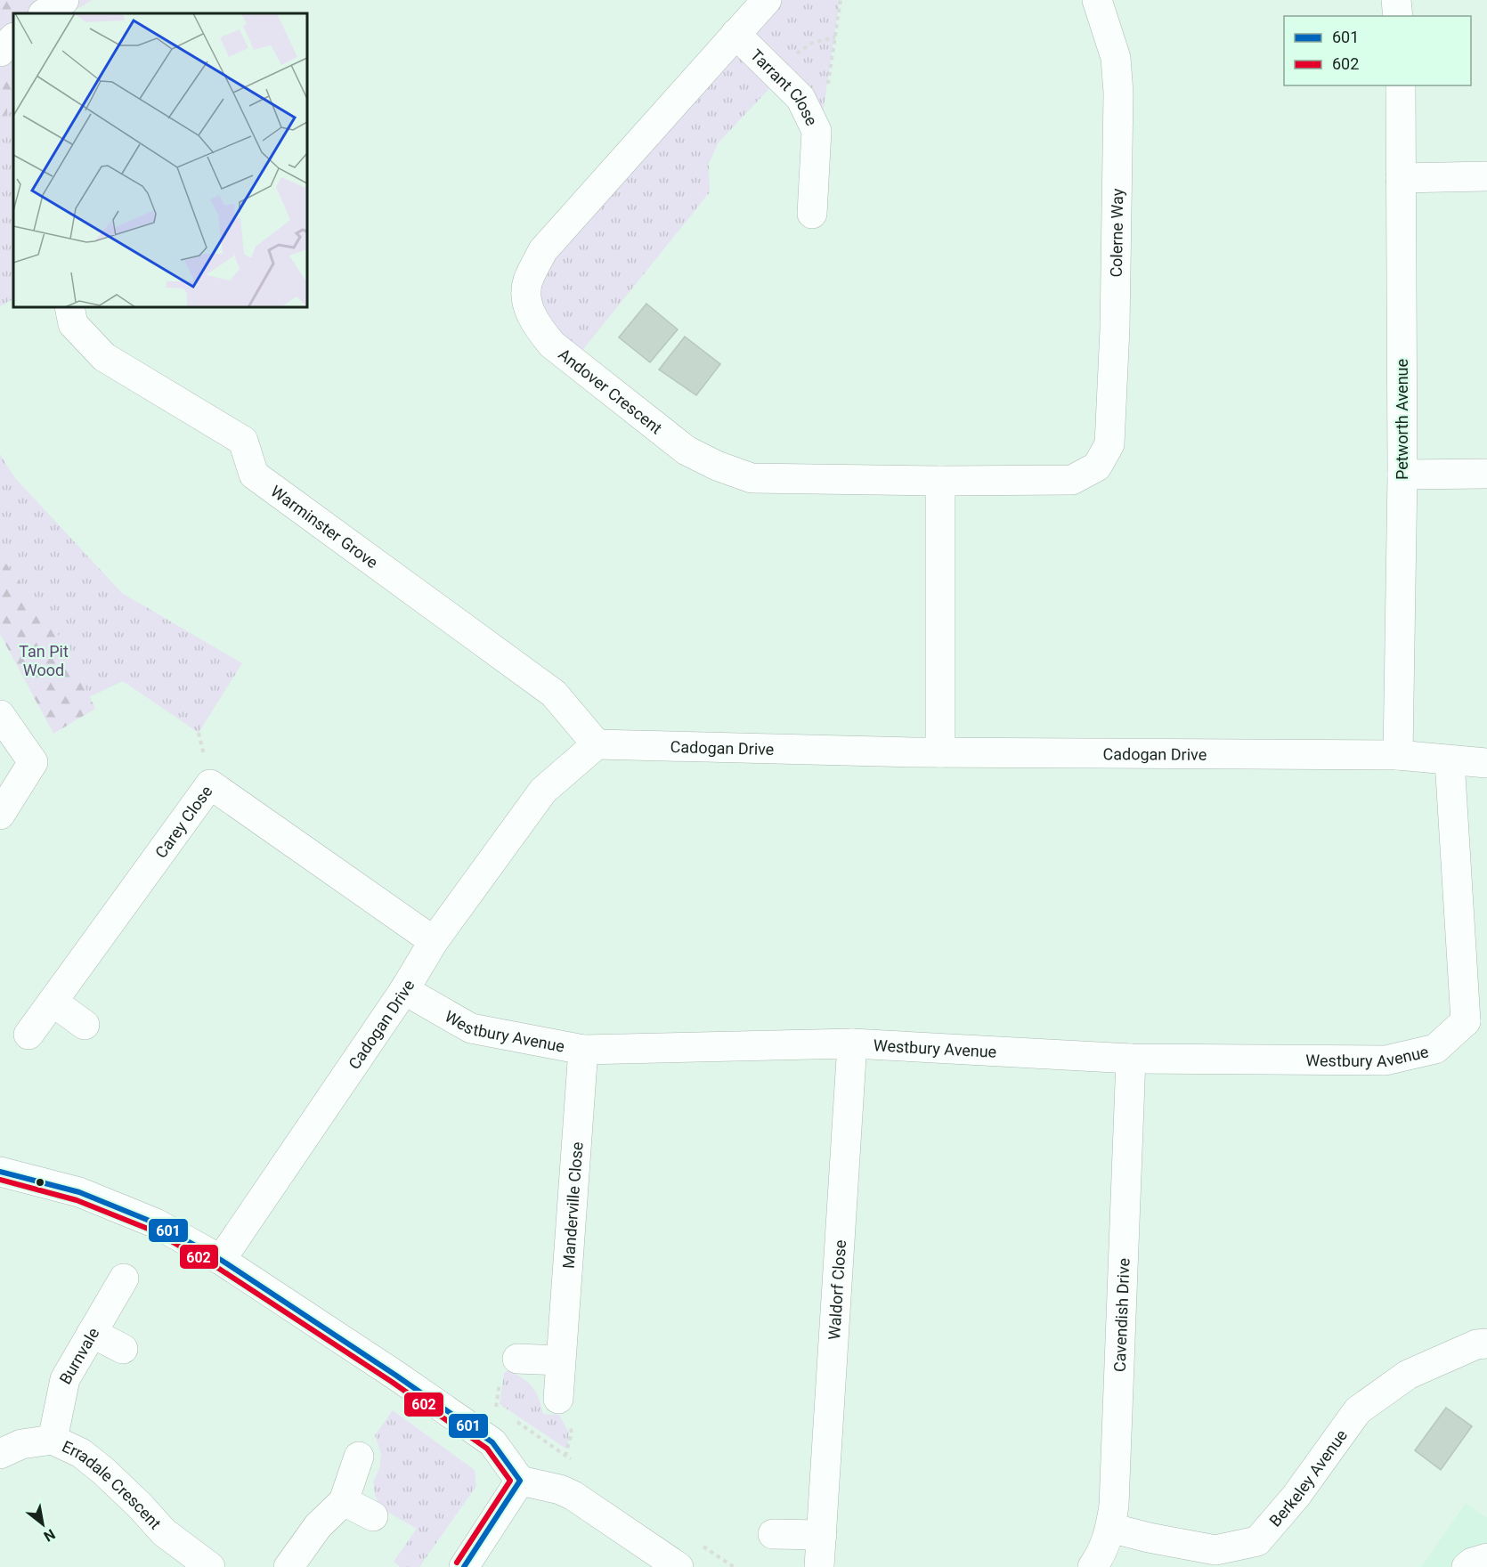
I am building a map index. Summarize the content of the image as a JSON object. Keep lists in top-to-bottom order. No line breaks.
{"streets":{"street":["Tarrant Close","Colerne Way","Andover Crescent","Petworth Avenue","Warminster Grove","Cadogan Drive","Carey Close","Westbury Avenue","Manderville Close","Waldorf Close","Cavendish Drive","Burnvale","Berkeley Avenue","Erradale Crescent"]},"crossings":[["Tarrant Close","Andover Crescent"],["Colerne Way","Andover Crescent"],["Petworth Avenue","Cadogan Drive"],["Warminster Grove","Cadogan Drive"],["Cadogan Drive","Carey Close"],["Cadogan Drive","Westbury Avenue"],["Westbury Avenue","Manderville Close"],["Westbury Avenue","Waldorf Close"],["Westbury Avenue","Cavendish Drive"],["Cavendish Drive","Berkeley Avenue"],["Burnvale","Erradale Crescent"]],"parks":["Tan Pit Wood"],"lines":["transit line 601","transit line 602"],"legend":["601","602"],"north":"bottom right"}
